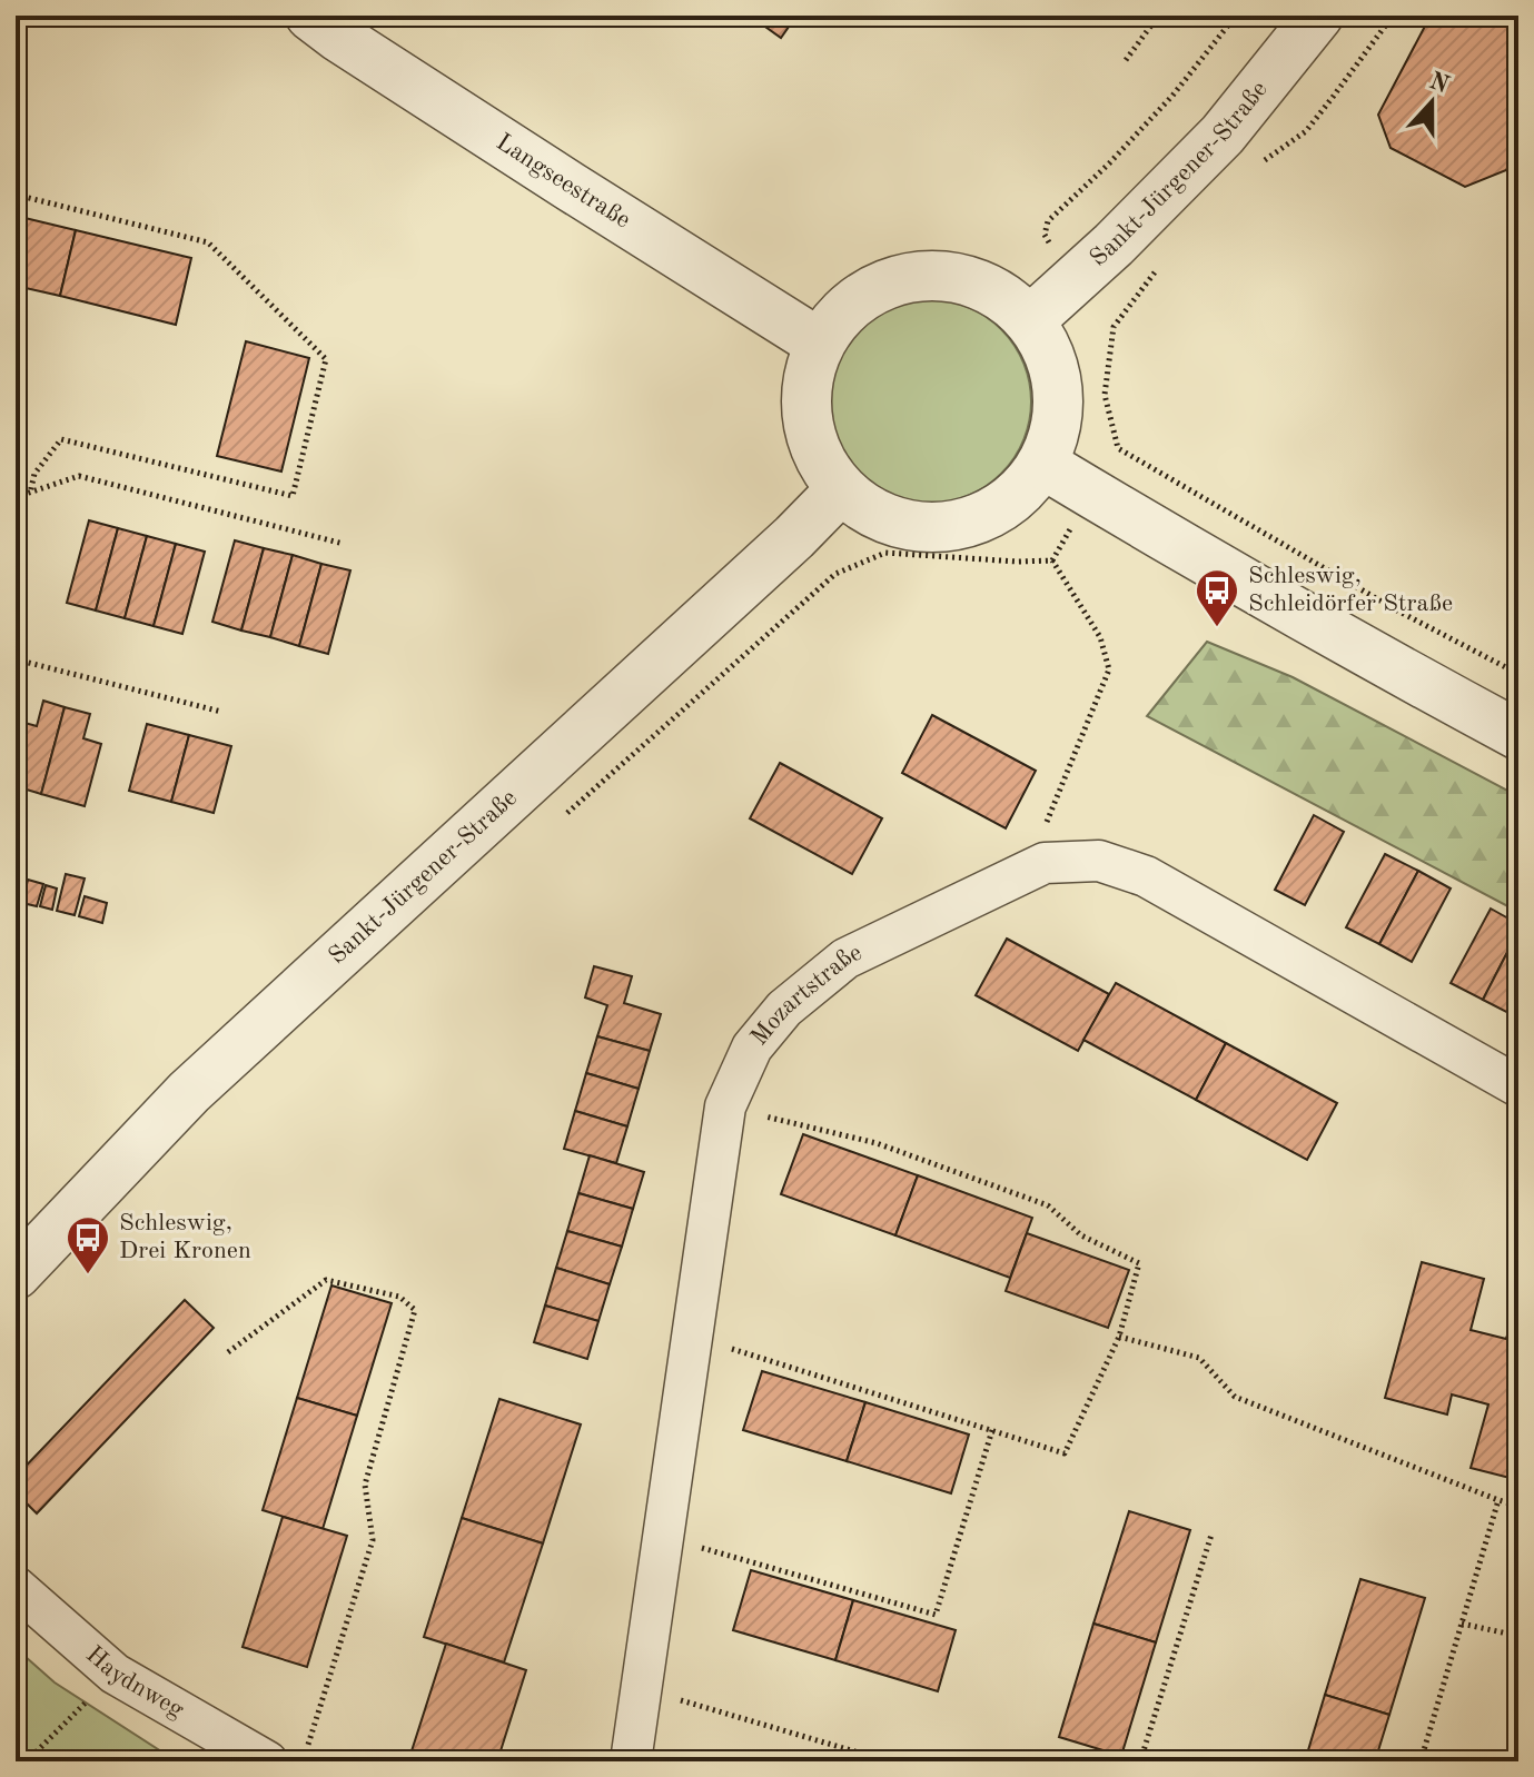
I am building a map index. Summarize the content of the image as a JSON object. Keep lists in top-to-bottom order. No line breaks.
{"streets":{"street":["Sankt-Jürgener-Straße","Langseestraße","Mozartstraße","Haydnweg"]},"crossings":[["Sankt-Jürgener-Straße","Langseestraße"]],"places":{"bus stop":["Schleswig, Schleidörfer Straße","Schleswig, Drei Kronen"]},"north":"top"}
